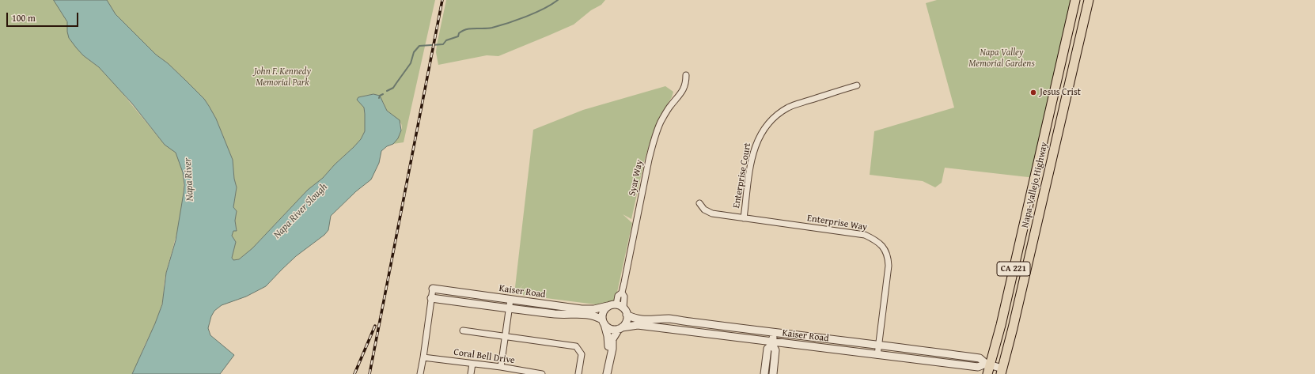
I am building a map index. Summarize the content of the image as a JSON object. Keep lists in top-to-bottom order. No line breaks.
{"streets":{"main road":["Napa-Vallejo Highway","CA 221"],"street":["Enterprise Court","Syar Way","Enterprise Way","Kaiser Road","Coral Bell Drive"]},"crossings":[["Enterprise Court","Enterprise Way"],["Syar Way","Kaiser Road"],["Napa-Vallejo Highway","Kaiser Road"],["Enterprise Way","Kaiser Road"]],"water":["Napa River","Napa River Slough"],"parks":["Napa Valley Memorial Gardens","John F. Kennedy Memorial Park"],"places":["Jesus Crist"],"scale_bar":"100 m"}
